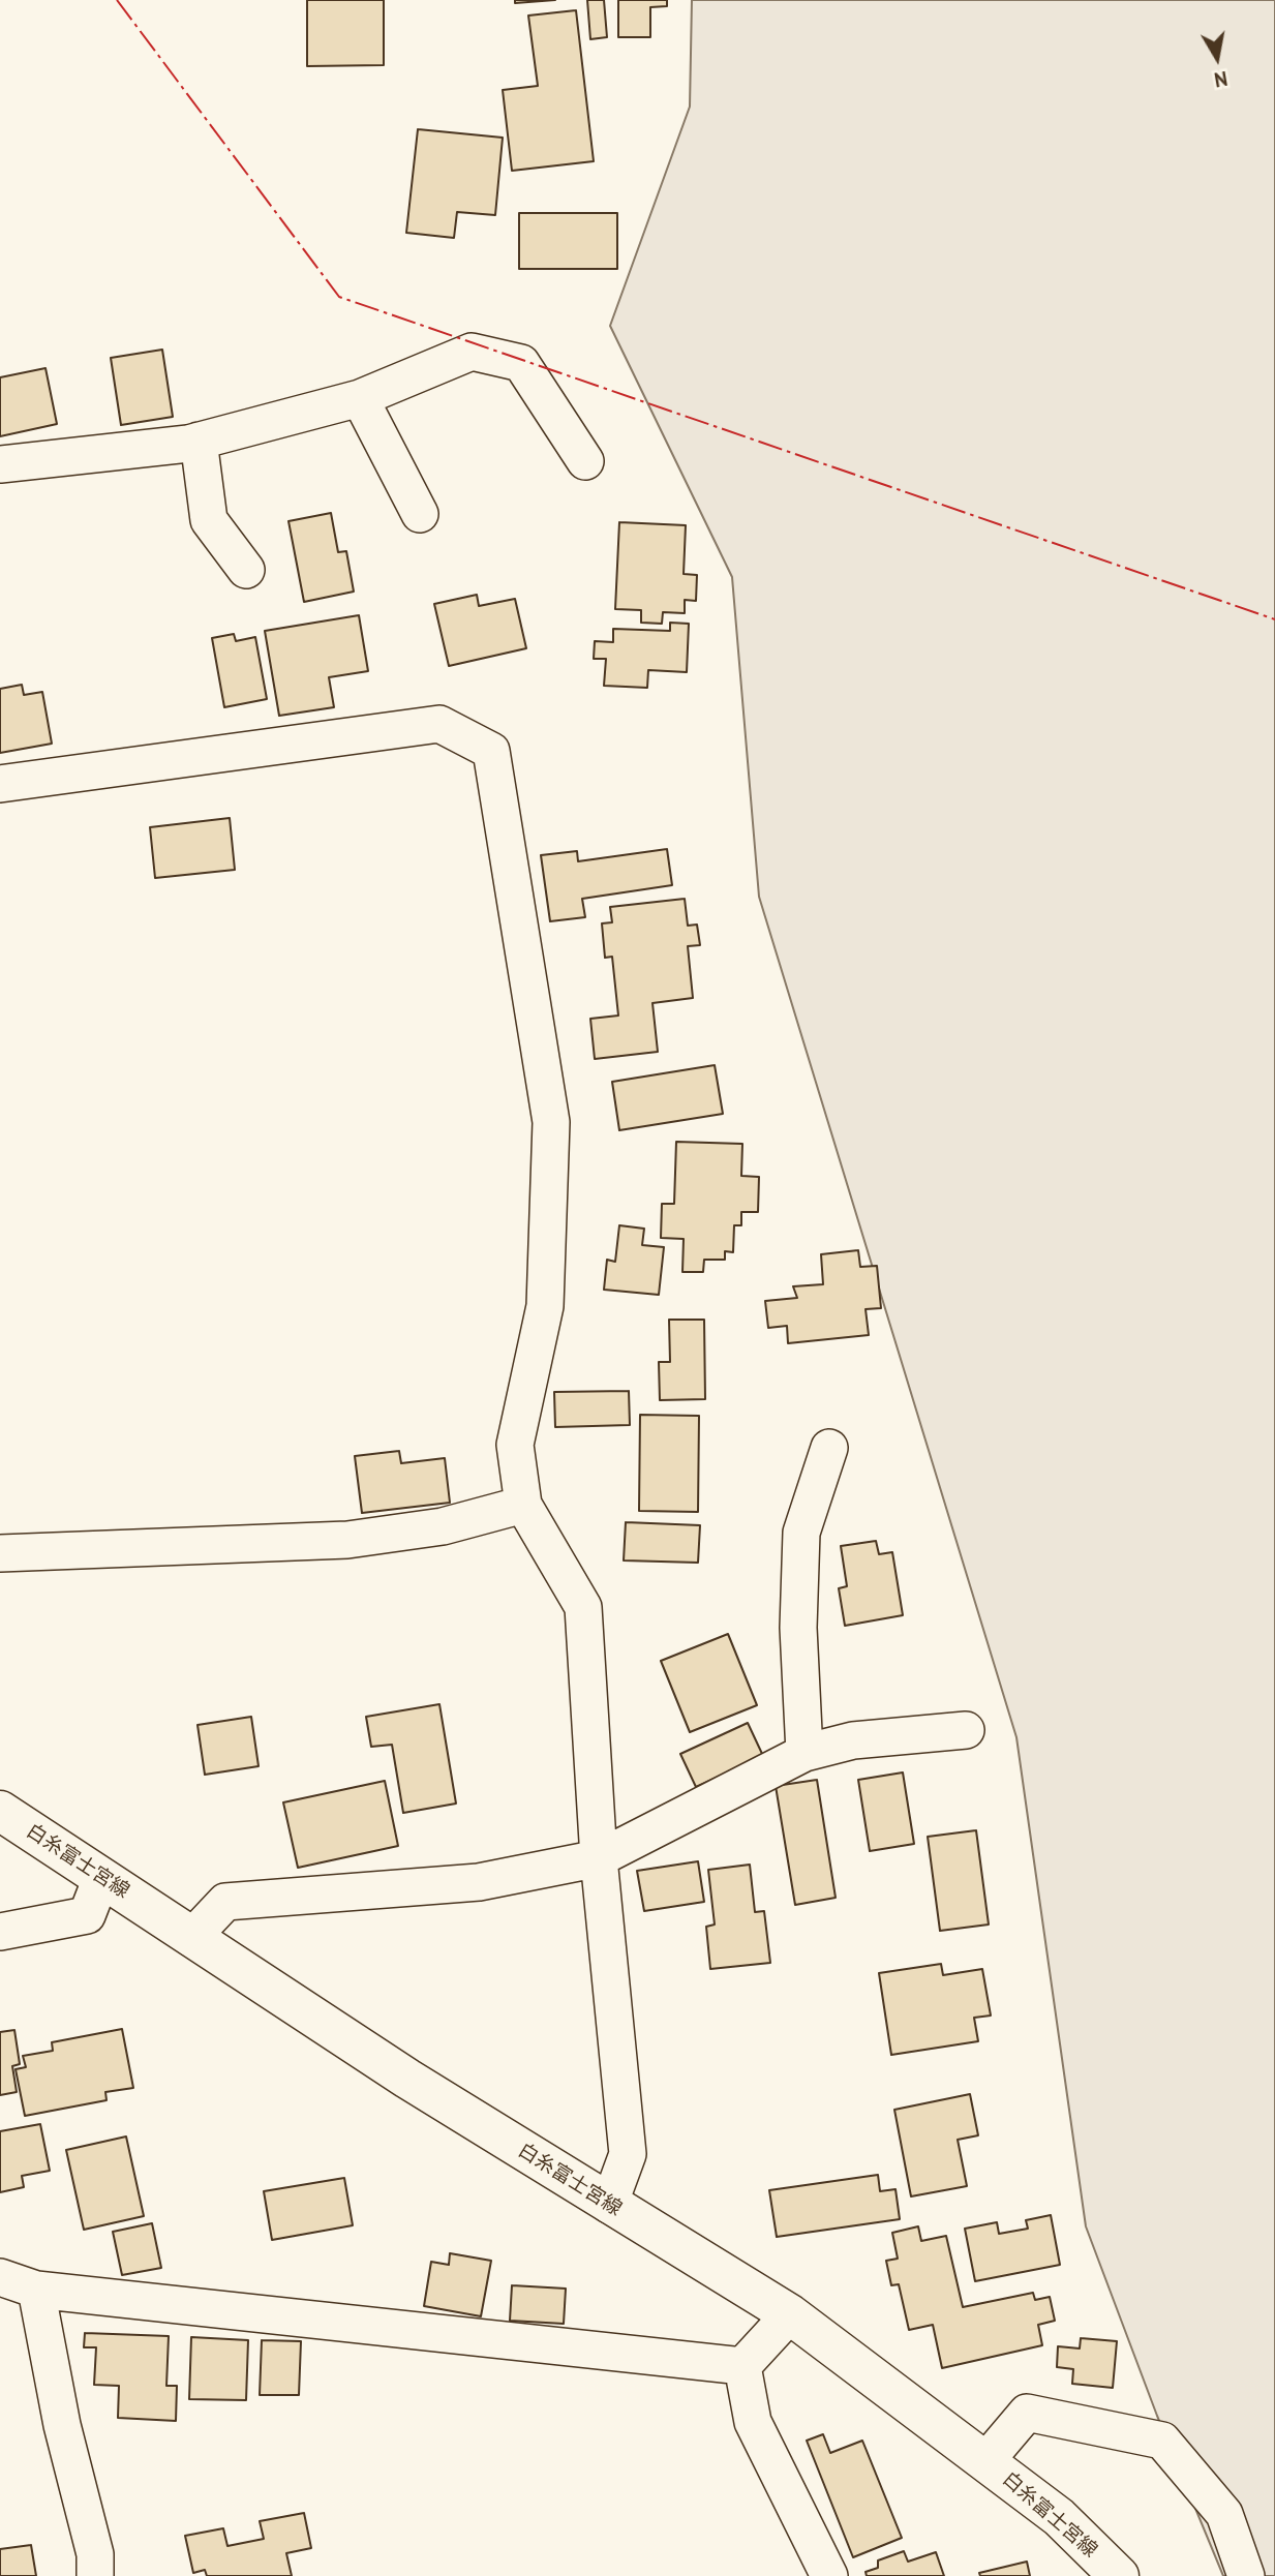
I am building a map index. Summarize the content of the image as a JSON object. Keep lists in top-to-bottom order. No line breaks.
{"streets":{"main road":["白糸富士宮線"]},"north":"bottom"}
